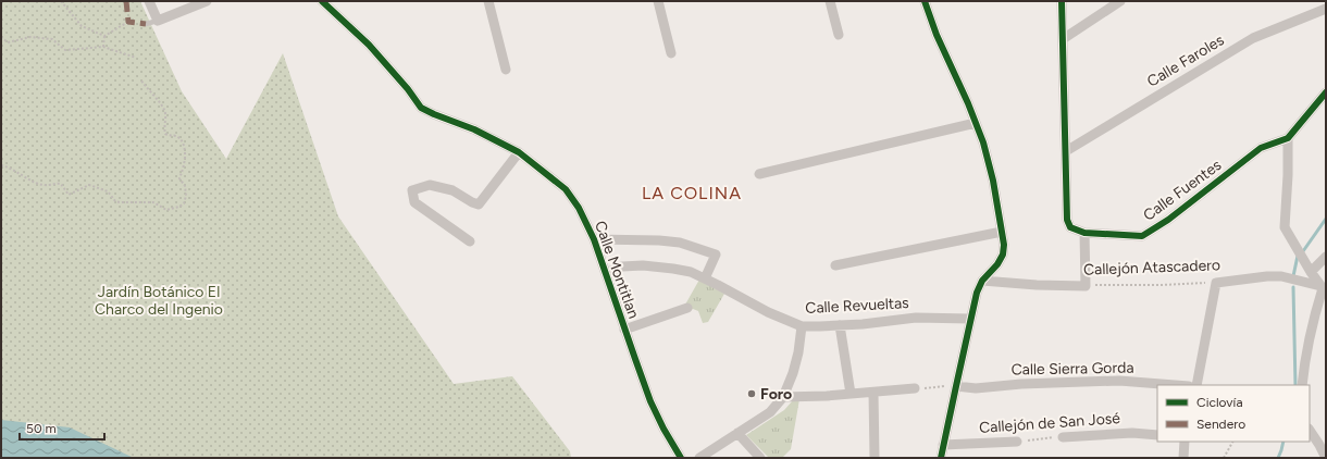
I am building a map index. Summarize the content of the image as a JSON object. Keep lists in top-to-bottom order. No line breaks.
{"streets":{"street":["Calle Faroles","Calle Fuentes","Callejón Atascadero","Calle Montitlan","Calle Revueltas","Calle Sierra Gorda","Callejón de San José"]},"crossings":[["Calle Faroles","Calle Fuentes"],["Calle Montitlan","Calle Revueltas"]],"districts":["LA COLINA"],"parks":["Jardín Botánico El Charco del Ingenio"],"places":["Foro"],"legend":["Ciclovía","Sendero"],"scale_bar":"50 m"}
